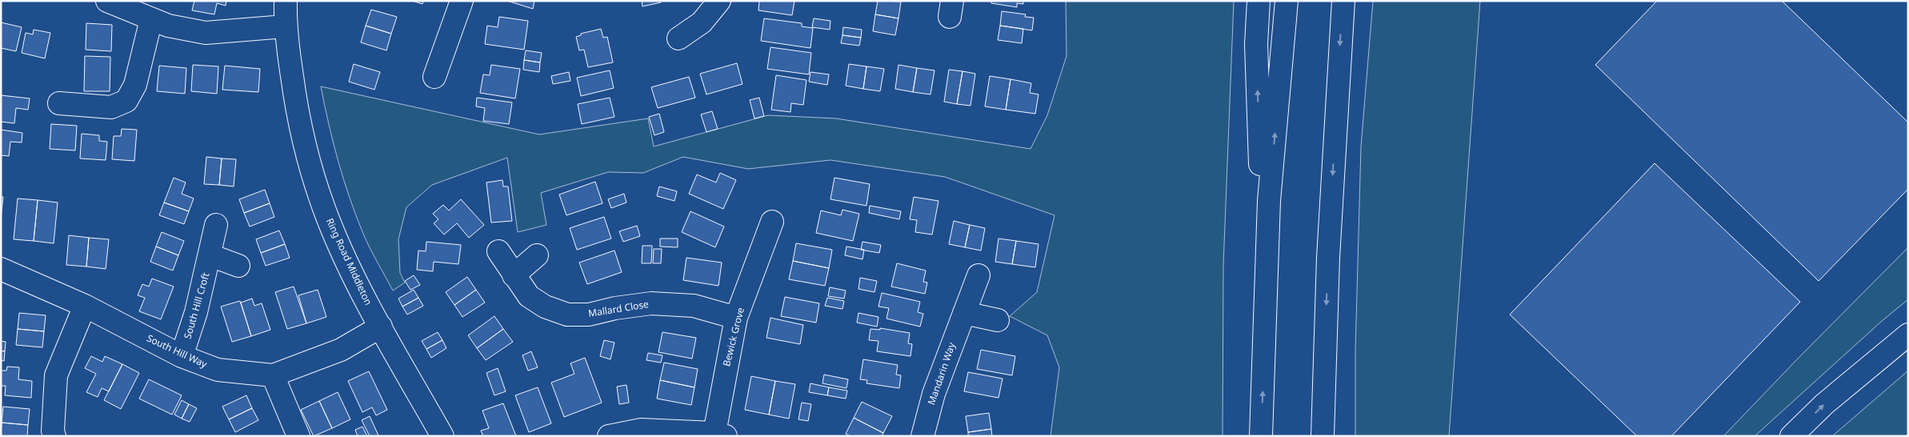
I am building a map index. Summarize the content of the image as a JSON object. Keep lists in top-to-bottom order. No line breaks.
{"streets":{"main road":["Ring Road Middleton","South Hill Croft","Mallard Close","Bewick Grove","South Hill Way","Mandarin Way"]},"crossings":[["Ring Road Middleton","South Hill Way"],["South Hill Croft","South Hill Way"],["Mallard Close","Bewick Grove"]]}
